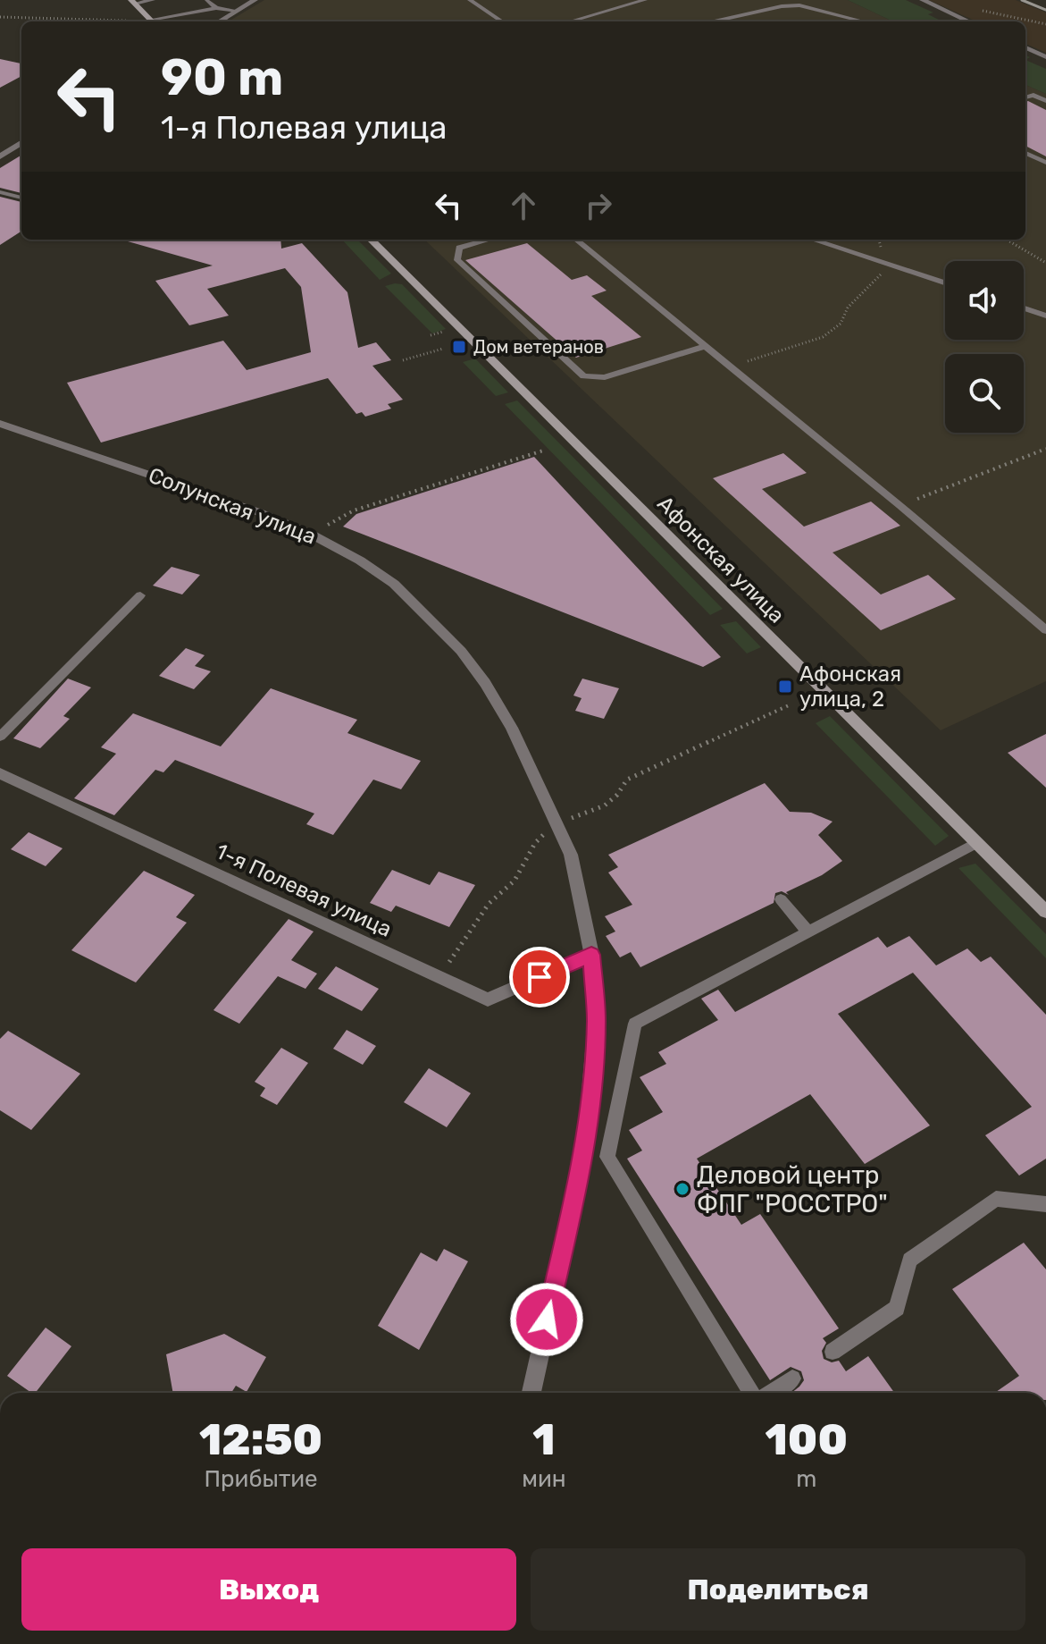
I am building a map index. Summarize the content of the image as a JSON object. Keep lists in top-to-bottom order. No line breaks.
{"streets":{"street":["Солунская улица","Афонская улица","1-я Полевая улица"]},"crossings":[["Солунская улица","1-я Полевая улица"]],"places":{"transit":["Дом ветеранов","Афонская улица, 2"],"other":["Деловой центр ФПГ \"РОССТРО\""]},"page":{"turn":["90 m","1-я Полевая улица"],"eta":["12:50","Прибытие","1","мин","100","m"],"buttons":["Выход","Поделиться"]}}
